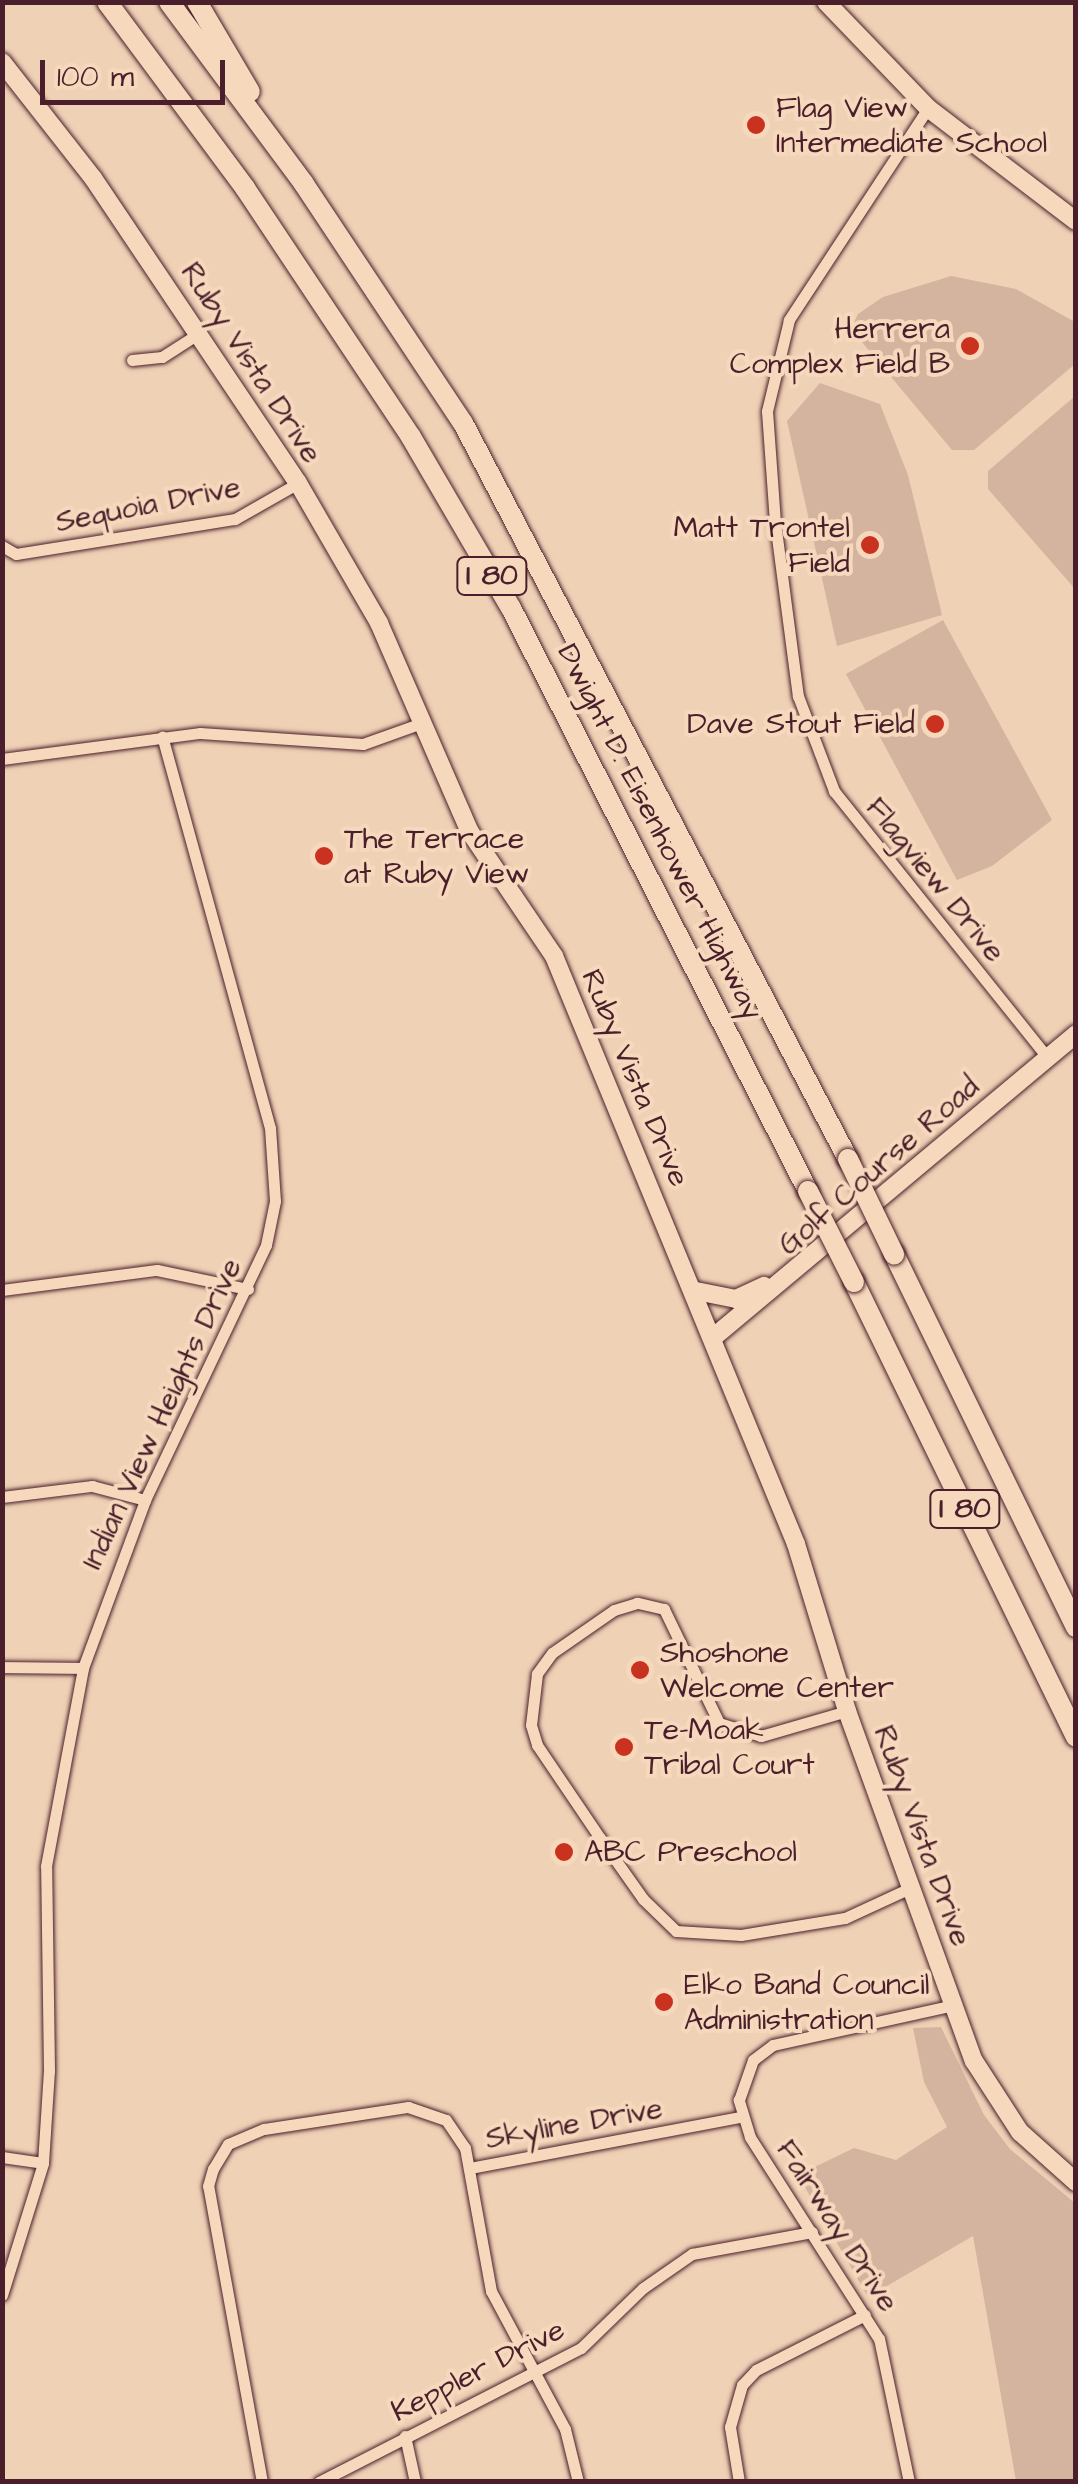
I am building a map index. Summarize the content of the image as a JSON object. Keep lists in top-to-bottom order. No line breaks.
{"streets":{"highway":["I 80","Dwight D. Eisenhower Highway"],"street":["Ruby Vista Drive","Sequoia Drive","Flagview Drive","Golf Course Road","Indian View Heights Drive","Skyline Drive","Fairway Drive","Keppler Drive"]},"crossings":[["Ruby Vista Drive","Sequoia Drive"],["Ruby Vista Drive","Golf Course Road"],["Flagview Drive","Golf Course Road"],["Skyline Drive","Fairway Drive"],["Fairway Drive","Keppler Drive"]],"places":["Flag View Intermediate School","Herrera Complex Field B","Matt Trontel Field","Dave Stout Field","The Terrace at Ruby View","Shoshone Welcome Center","Te-Moak Tribal Court","ABC Preschool","Elko Band Council Administration"],"scale_bar":"100 m"}
